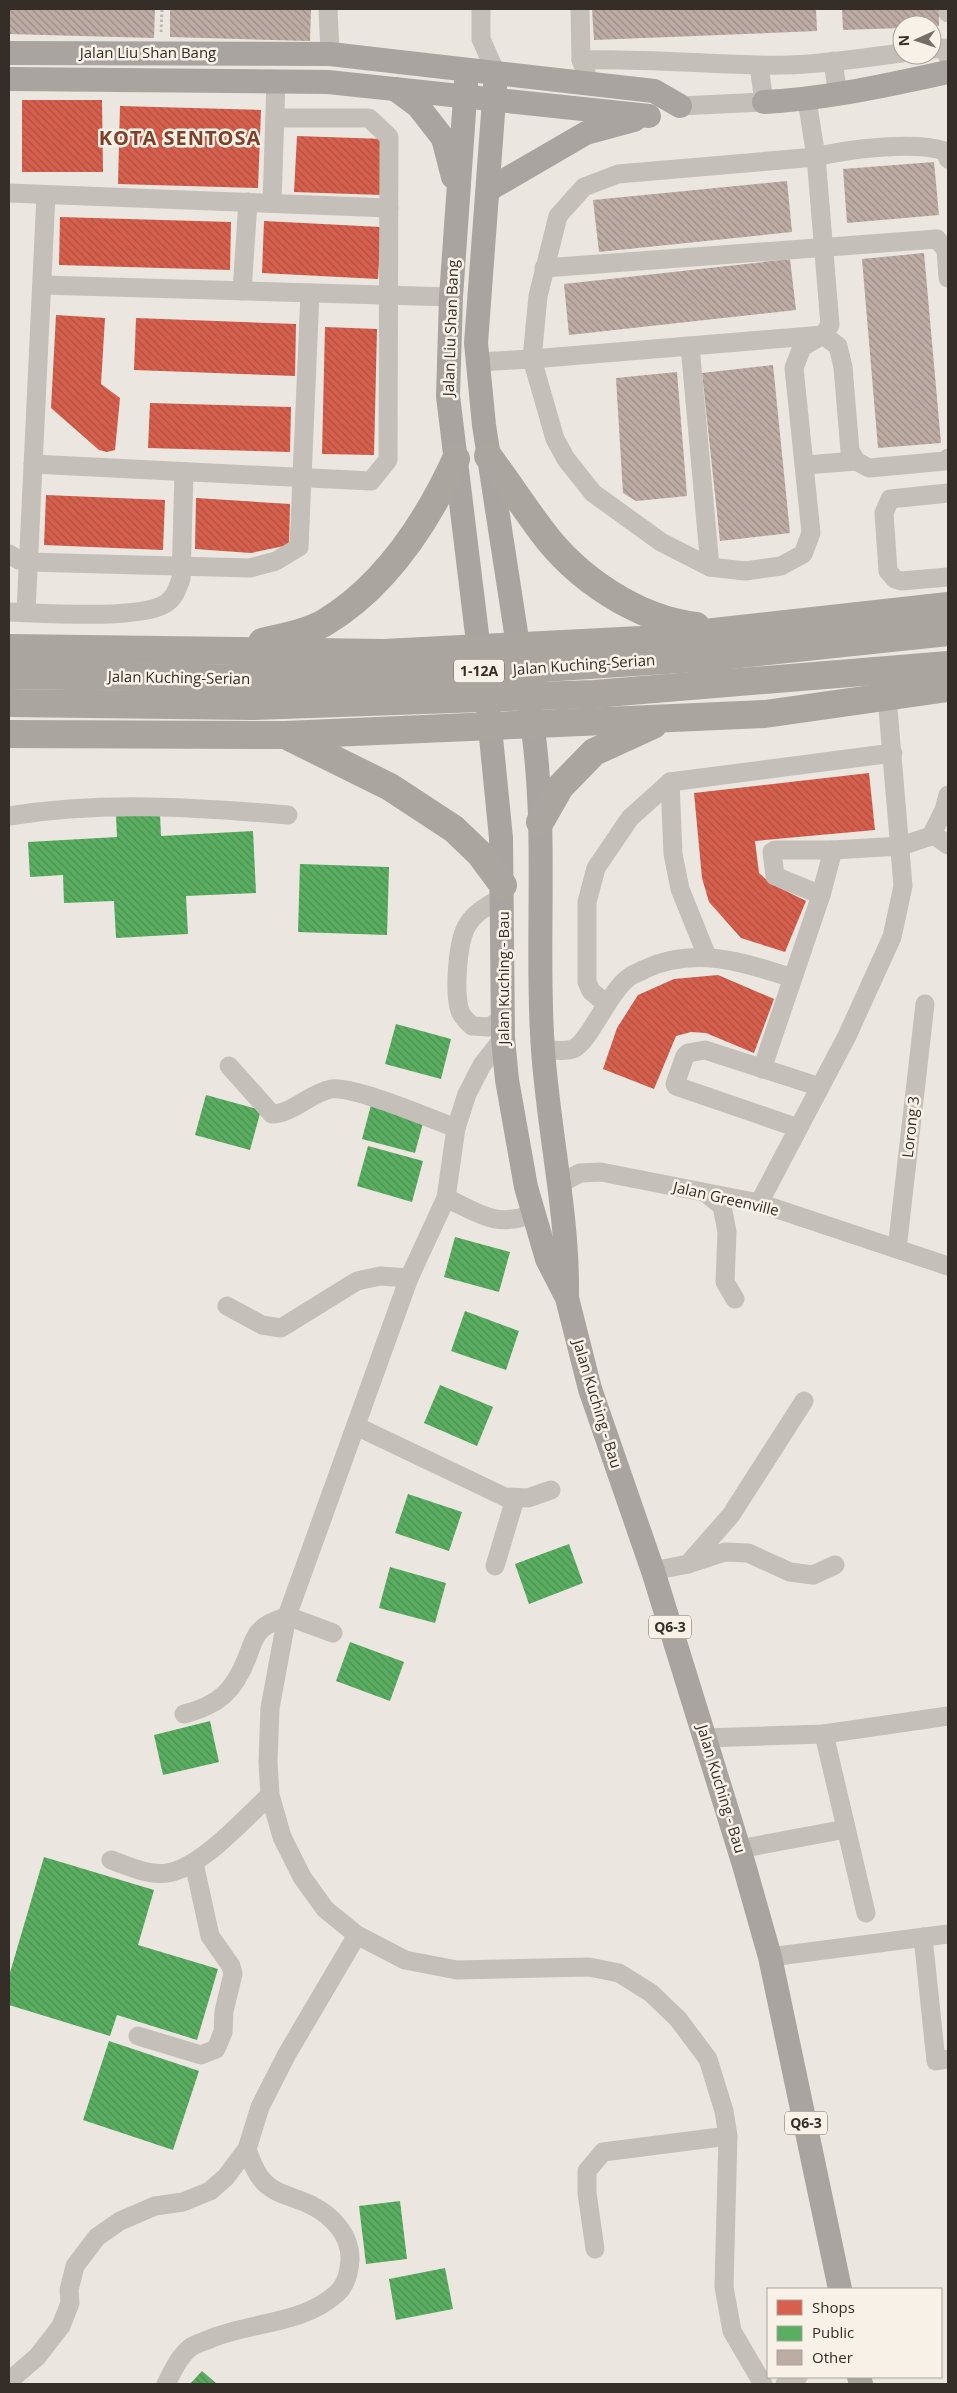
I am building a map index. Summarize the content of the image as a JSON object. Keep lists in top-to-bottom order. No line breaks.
{"streets":{"highway":["Jalan Kuching-Serian","1-12A"],"main road":["Jalan Liu Shan Bang","Jalan Kuching - Bau","Q6-3"],"street":["Lorong 3","Jalan Greenville"]},"crossings":[["Jalan Liu Shan Bang","Jalan Kuching - Bau"],["Jalan Kuching - Bau","Jalan Greenville"],["Lorong 3","Jalan Greenville"]],"districts":["KOTA SENTOSA"],"legend":["Shops","Public","Other"],"north":"left"}
